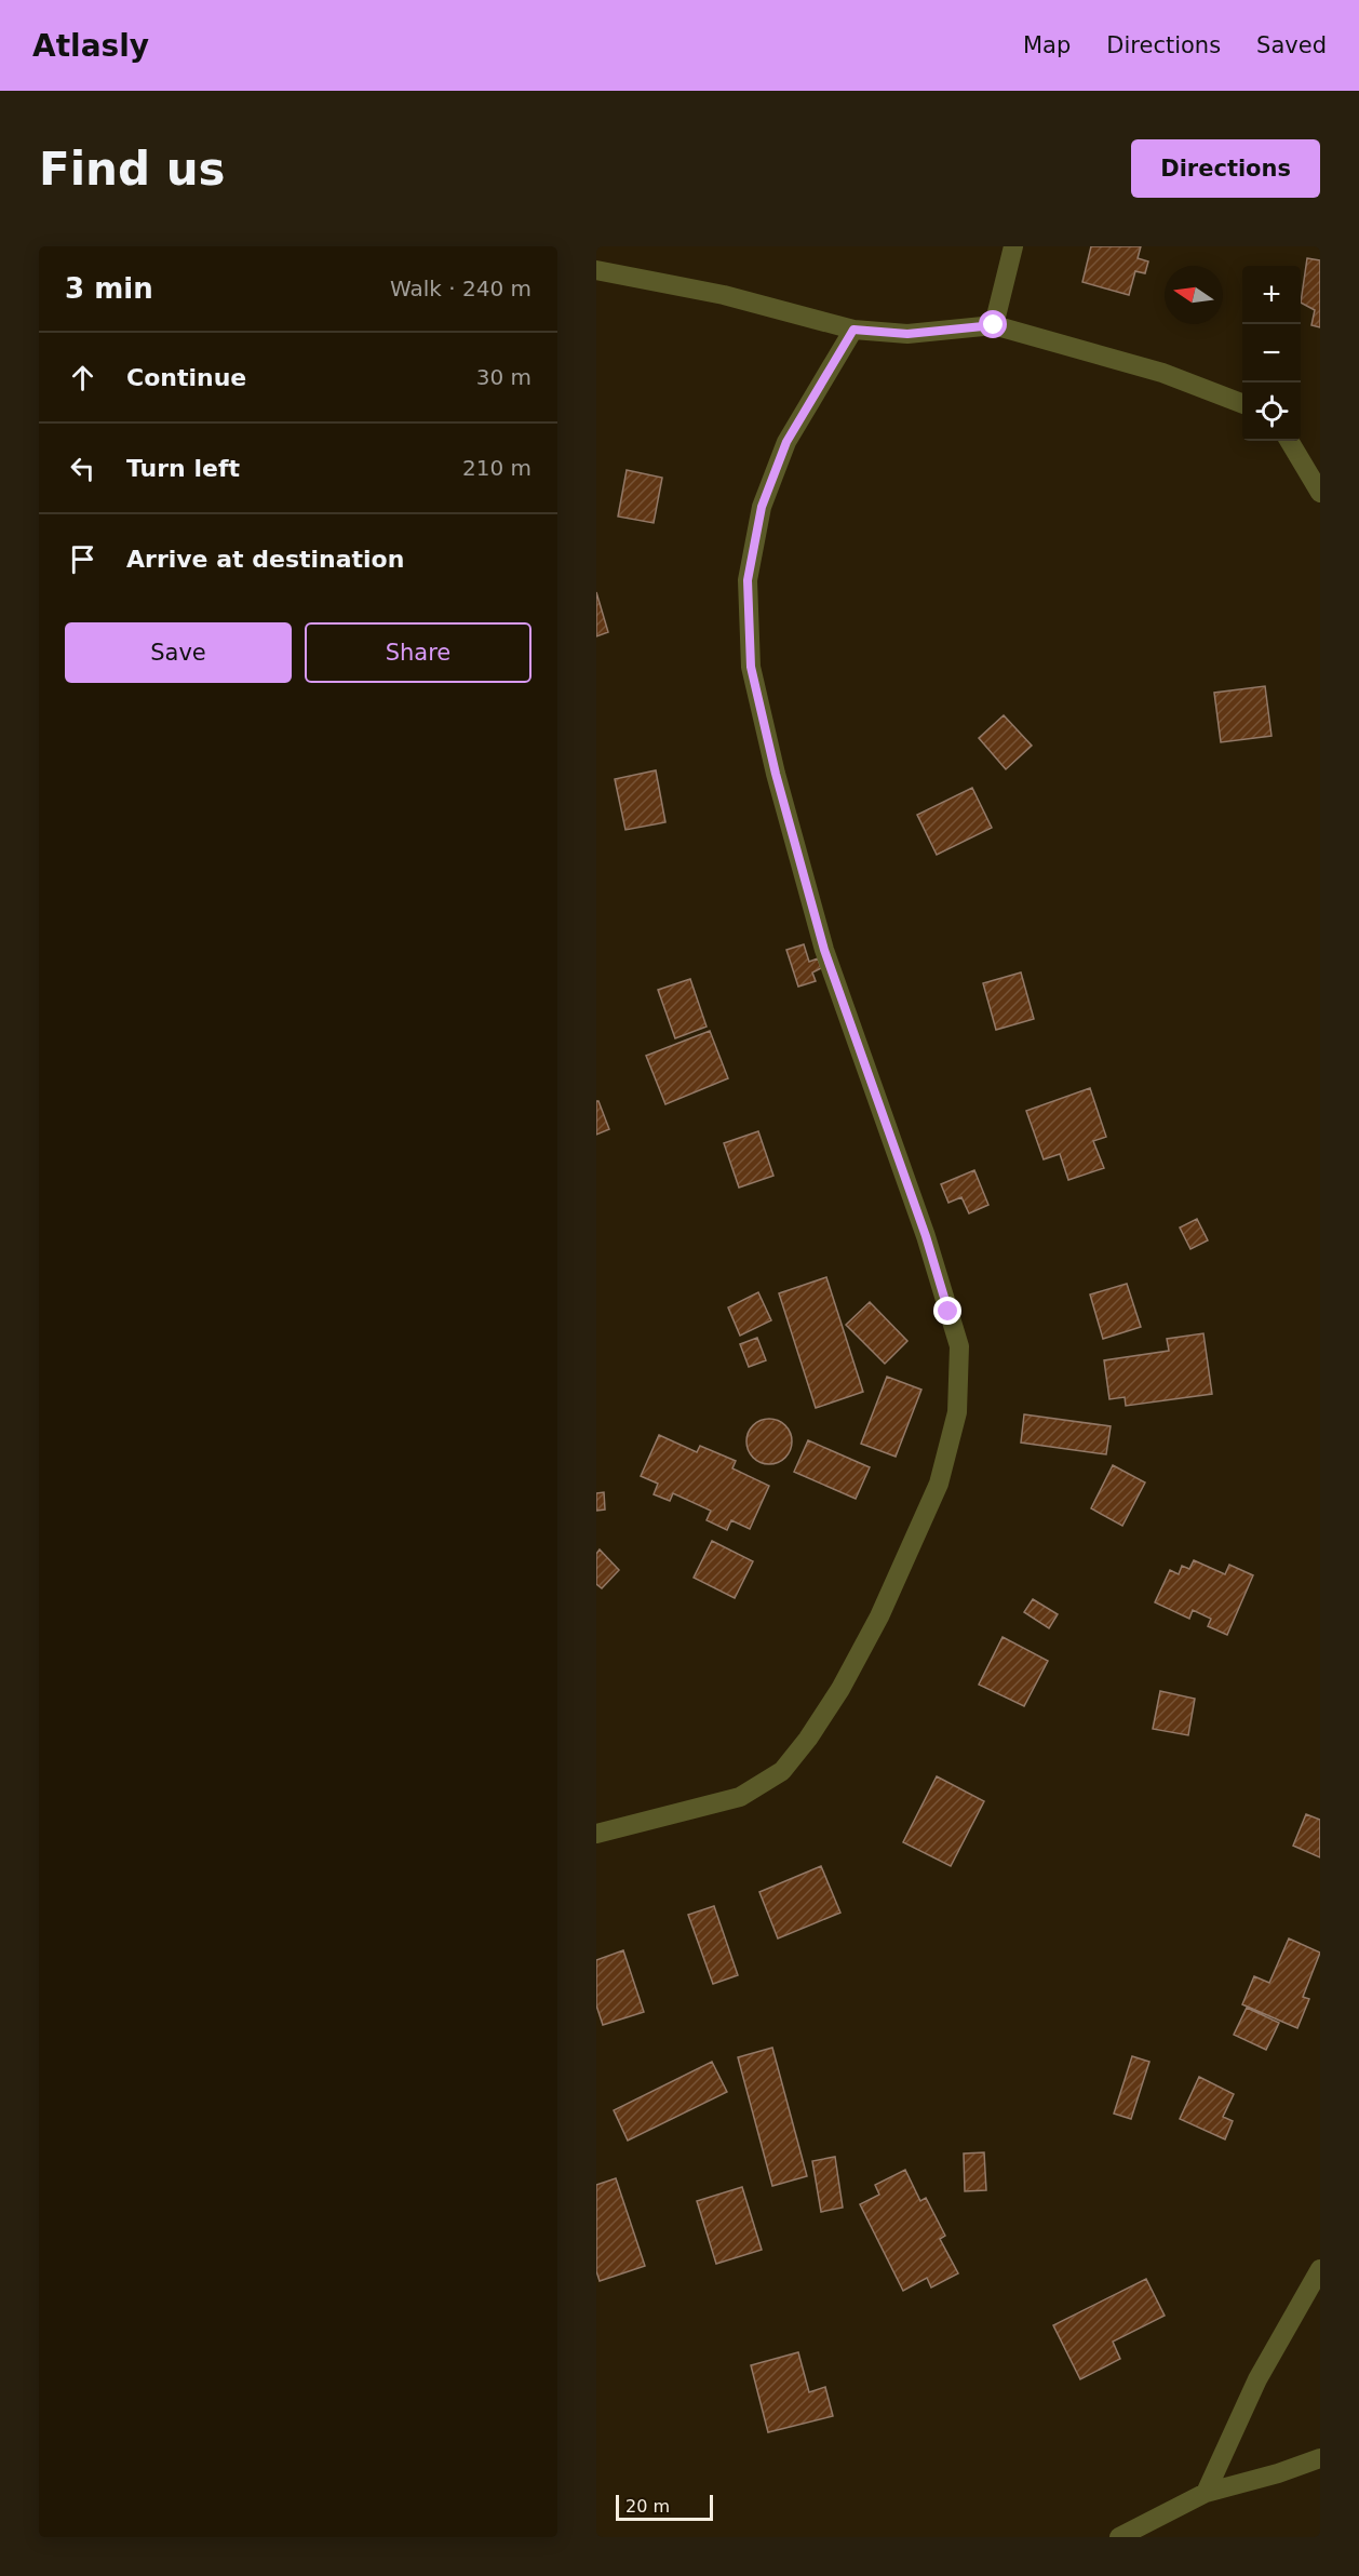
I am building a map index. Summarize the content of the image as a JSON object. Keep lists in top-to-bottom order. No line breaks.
{"scale_bar":"20 m","north":"left","page":{"header":"Atlasly","nav":["Map","Directions","Saved"],"buttons":["Directions",["Save","Share"]],"title":"Find us","heading":["3 min","Walk · 240 m"],"map_buttons":["+","−"],"list":[["Continue","30 m"],["Turn left","210 m"],"Arrive at destination"],"scale":"20 m"}}
